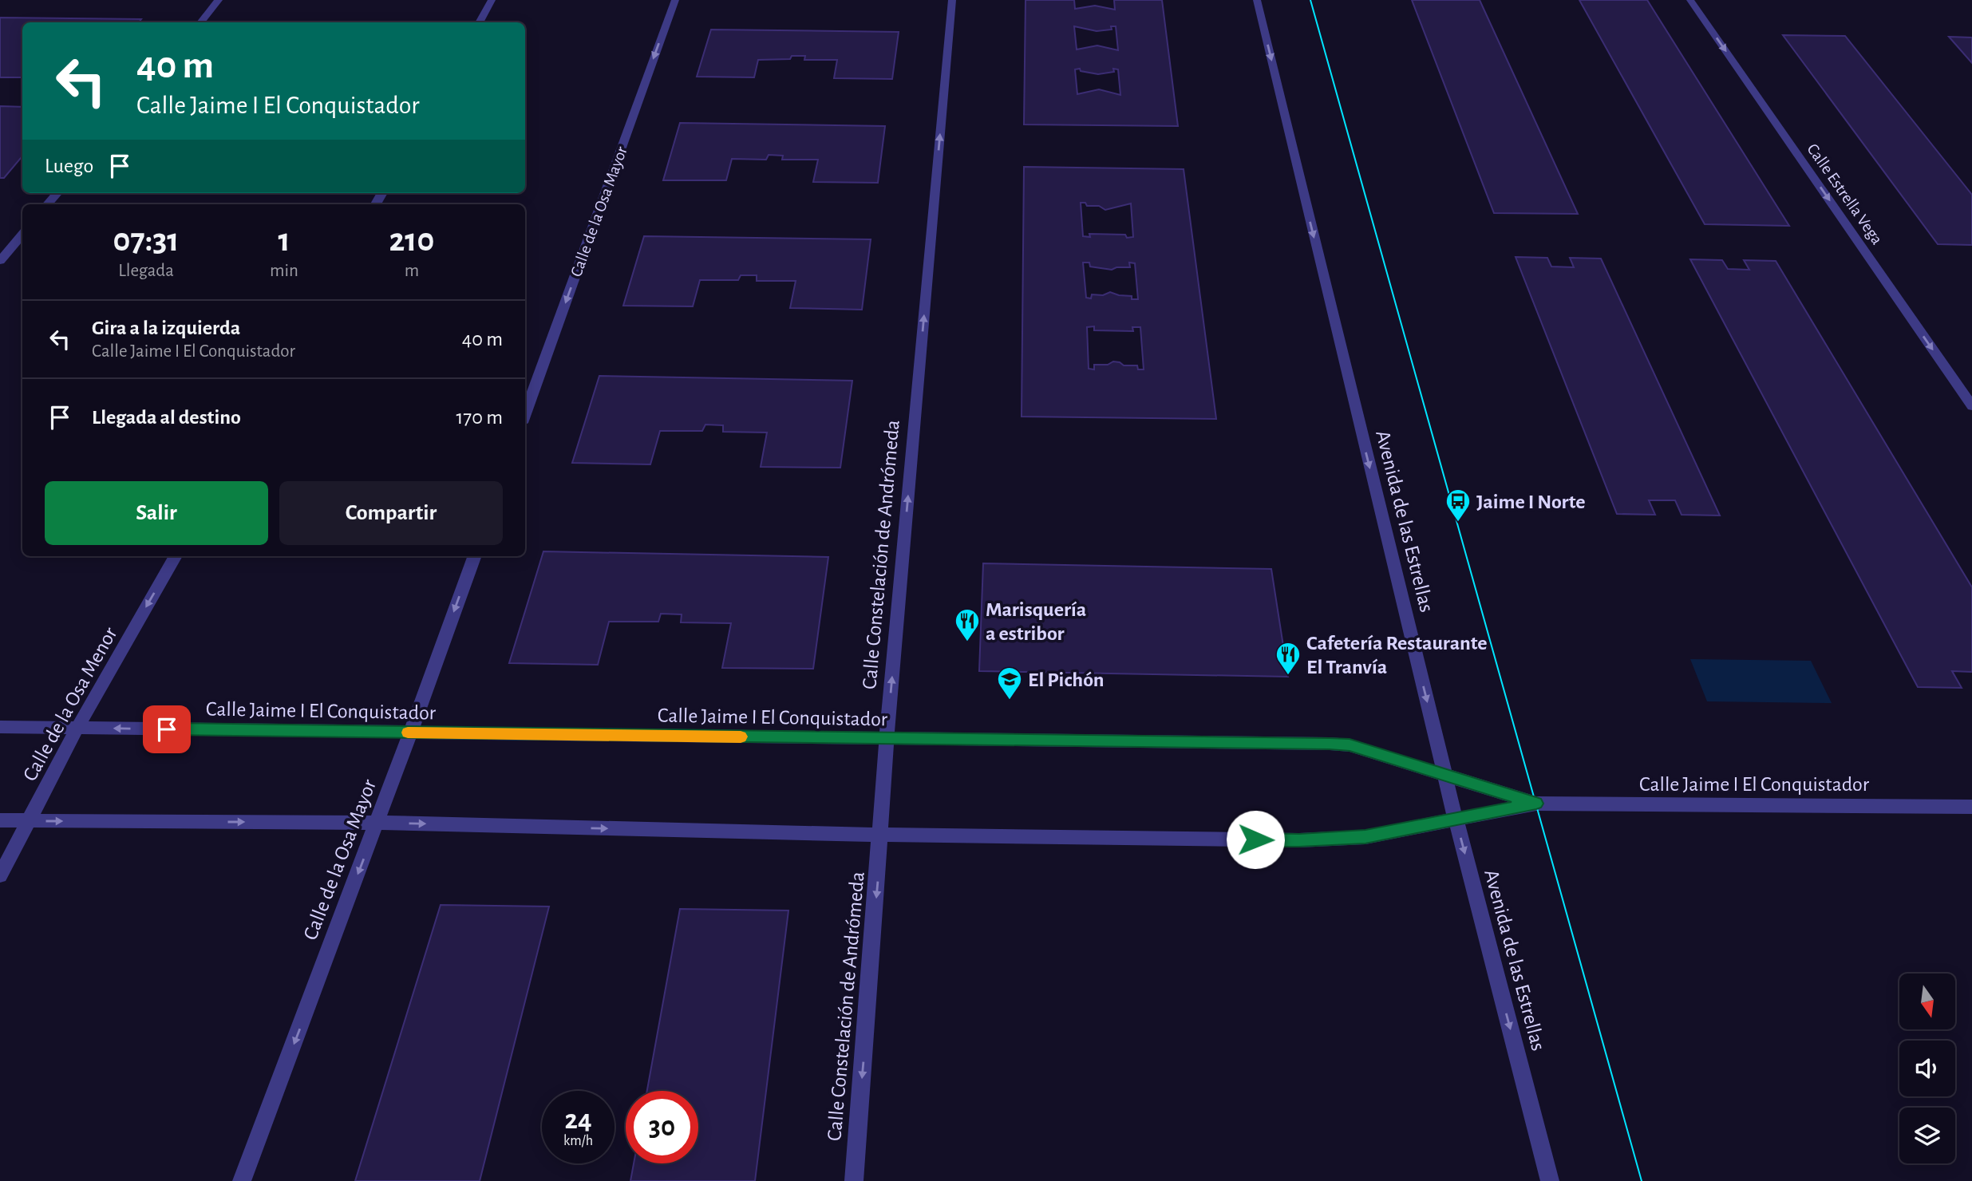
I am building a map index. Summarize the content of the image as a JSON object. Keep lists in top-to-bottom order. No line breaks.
{"streets":{"street":["Calle Estrella Vega","Calle de la Osa Mayor","Avenida de las Estrellas","Calle Constelación de Andrómeda","Calle de la Osa Menor","Calle Jaime I El Conquistador"]},"crossings":[["Calle de la Osa Mayor","Calle Jaime I El Conquistador"],["Avenida de las Estrellas","Calle Jaime I El Conquistador"],["Calle Constelación de Andrómeda","Calle Jaime I El Conquistador"],["Calle de la Osa Menor","Calle Jaime I El Conquistador"]],"one_way":["Calle Estrella Vega","Calle de la Osa Mayor","Avenida de las Estrellas","Calle de la Osa Menor"],"places":{"bus stop":["Jaime I Norte"],"restaurant":["Marisquería a estribor","Cafetería Restaurante El Tranvía"],"school or university":["El Pichón"]},"north":"bottom","page":{"turn":["40 m","Calle Jaime I El Conquistador"],"then":"Luego","eta":["07:31","Llegada","1","min","210","m"],"list":[{"name":"Gira a la izquierda","note":"Calle Jaime I El Conquistador","value":"40 m"},{"name":"Llegada al destino","value":"170 m"}],"buttons":["Salir","Compartir"],"speed":"24 km/h","limit":"30"}}
